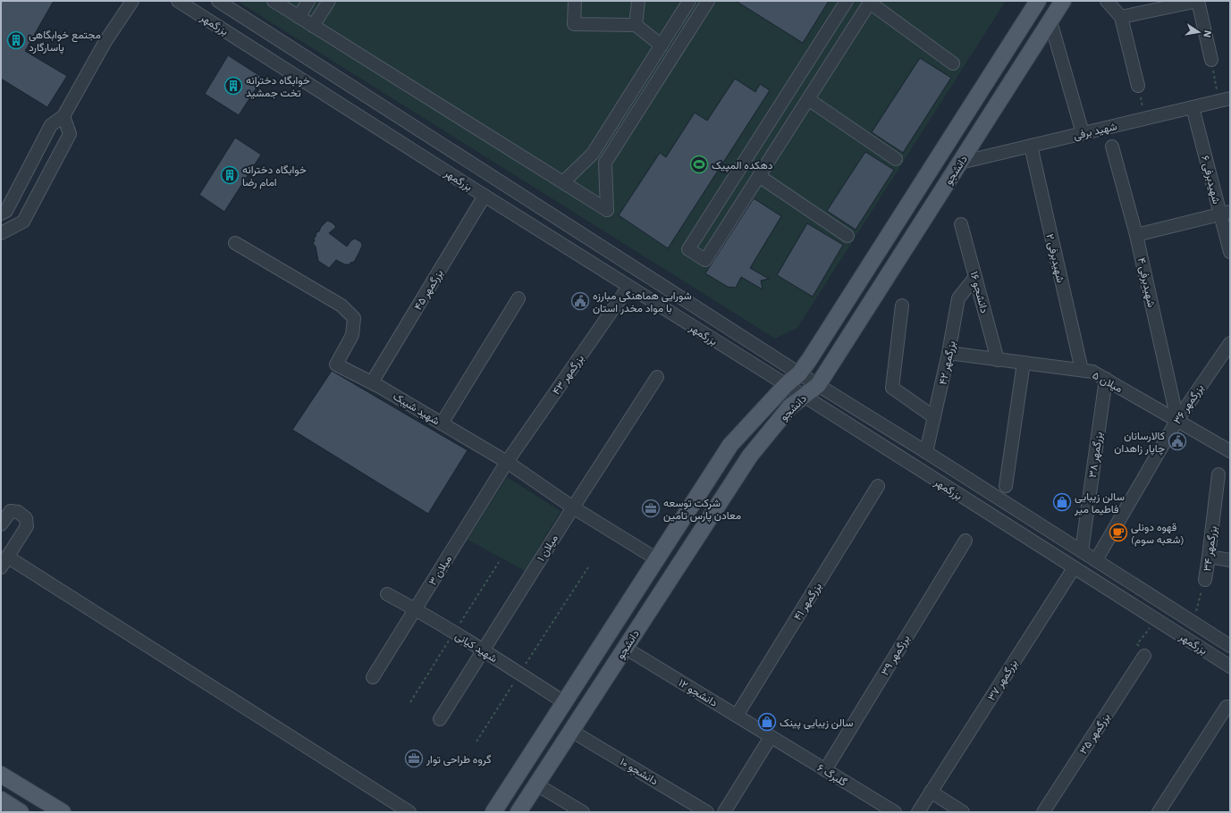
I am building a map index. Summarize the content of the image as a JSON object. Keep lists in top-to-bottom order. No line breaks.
{"streets":{"main road":["دانشجو"],"street":["بزرگمهر","شهید برفی","شهیدبرفی ۶","شهیدبرفی ۲","شهیدبرفی ۴","بزرگمهر ۴۵","دانشجو ۱۶","بزرگمهر ۴۲","بزرگمهر ۴۳","میلان ۵","بزرگمهر ۳۶","شهید شیبک","بزرگمهر ۳۸","میلان ۱","بزرگمهر ۳۴","میلان ۳","بزرگمهر ۴۱","شهید کیانی","برزگمهر ۳۹","بزرگمهر ۳۷","دانشجو ۱۲","بزرگمهر ۳۵","دانشجو ۱۰","گلبرگ ۶"]},"crossings":[["بزرگمهر","دانشجو"],["بزرگمهر","بزرگمهر ۴۵"],["بزرگمهر","بزرگمهر ۴۲"],["بزرگمهر","بزرگمهر ۴۳"],["بزرگمهر","بزرگمهر ۳۶"],["بزرگمهر","بزرگمهر ۳۸"],["بزرگمهر","بزرگمهر ۳۴"],["بزرگمهر","بزرگمهر ۳۷"],["شهید برفی","دانشجو"],["شهید برفی","شهیدبرفی ۶"],["شهید برفی","شهیدبرفی ۲"],["دانشجو","شهید شیبک"],["دانشجو","شهید کیانی"],["دانشجو","دانشجو ۱۲"],["دانشجو","دانشجو ۱۰"],["شهیدبرفی ۲","میلان ۵"],["شهیدبرفی ۴","میلان ۵"],["شهیدبرفی ۴","بزرگمهر ۳۶"],["بزرگمهر ۴۵","شهید شیبک"],["دانشجو ۱۶","بزرگمهر ۴۲"],["دانشجو ۱۶","میلان ۵"],["بزرگمهر ۴۲","میلان ۵"],["بزرگمهر ۴۳","شهید شیبک"],["بزرگمهر ۴۳","میلان ۳"],["میلان ۵","بزرگمهر ۳۶"],["میلان ۵","بزرگمهر ۳۸"],["شهید شیبک","میلان ۱"],["شهید شیبک","میلان ۳"],["میلان ۱","شهید کیانی"],["میلان ۳","شهید کیانی"],["بزرگمهر ۴۱","دانشجو ۱۲"],["برزگمهر ۳۹","گلبرگ ۶"],["دانشجو ۱۲","گلبرگ ۶"]],"places":{"building":["مجتمع خوابگاهی پاسارگارد","خوابگاه دخترانه تخت جمشید","خوابگاه دخترانه امام رضا"],"sports":["دهکده المپیک"],"public building":["شورایی هماهنگی مبارزه با مواد مخدر استان","کالارسانان چاپار زاهدان"],"shop":["سالن زیبایی فاطیما میر","سالن زیبایی پینک"],"office":["شرکت توسعه معادن پارس تامین","گروه طراحی توار"],"cafe":["قهوه دونلی (شعبه سوم)"]},"north":"right"}
